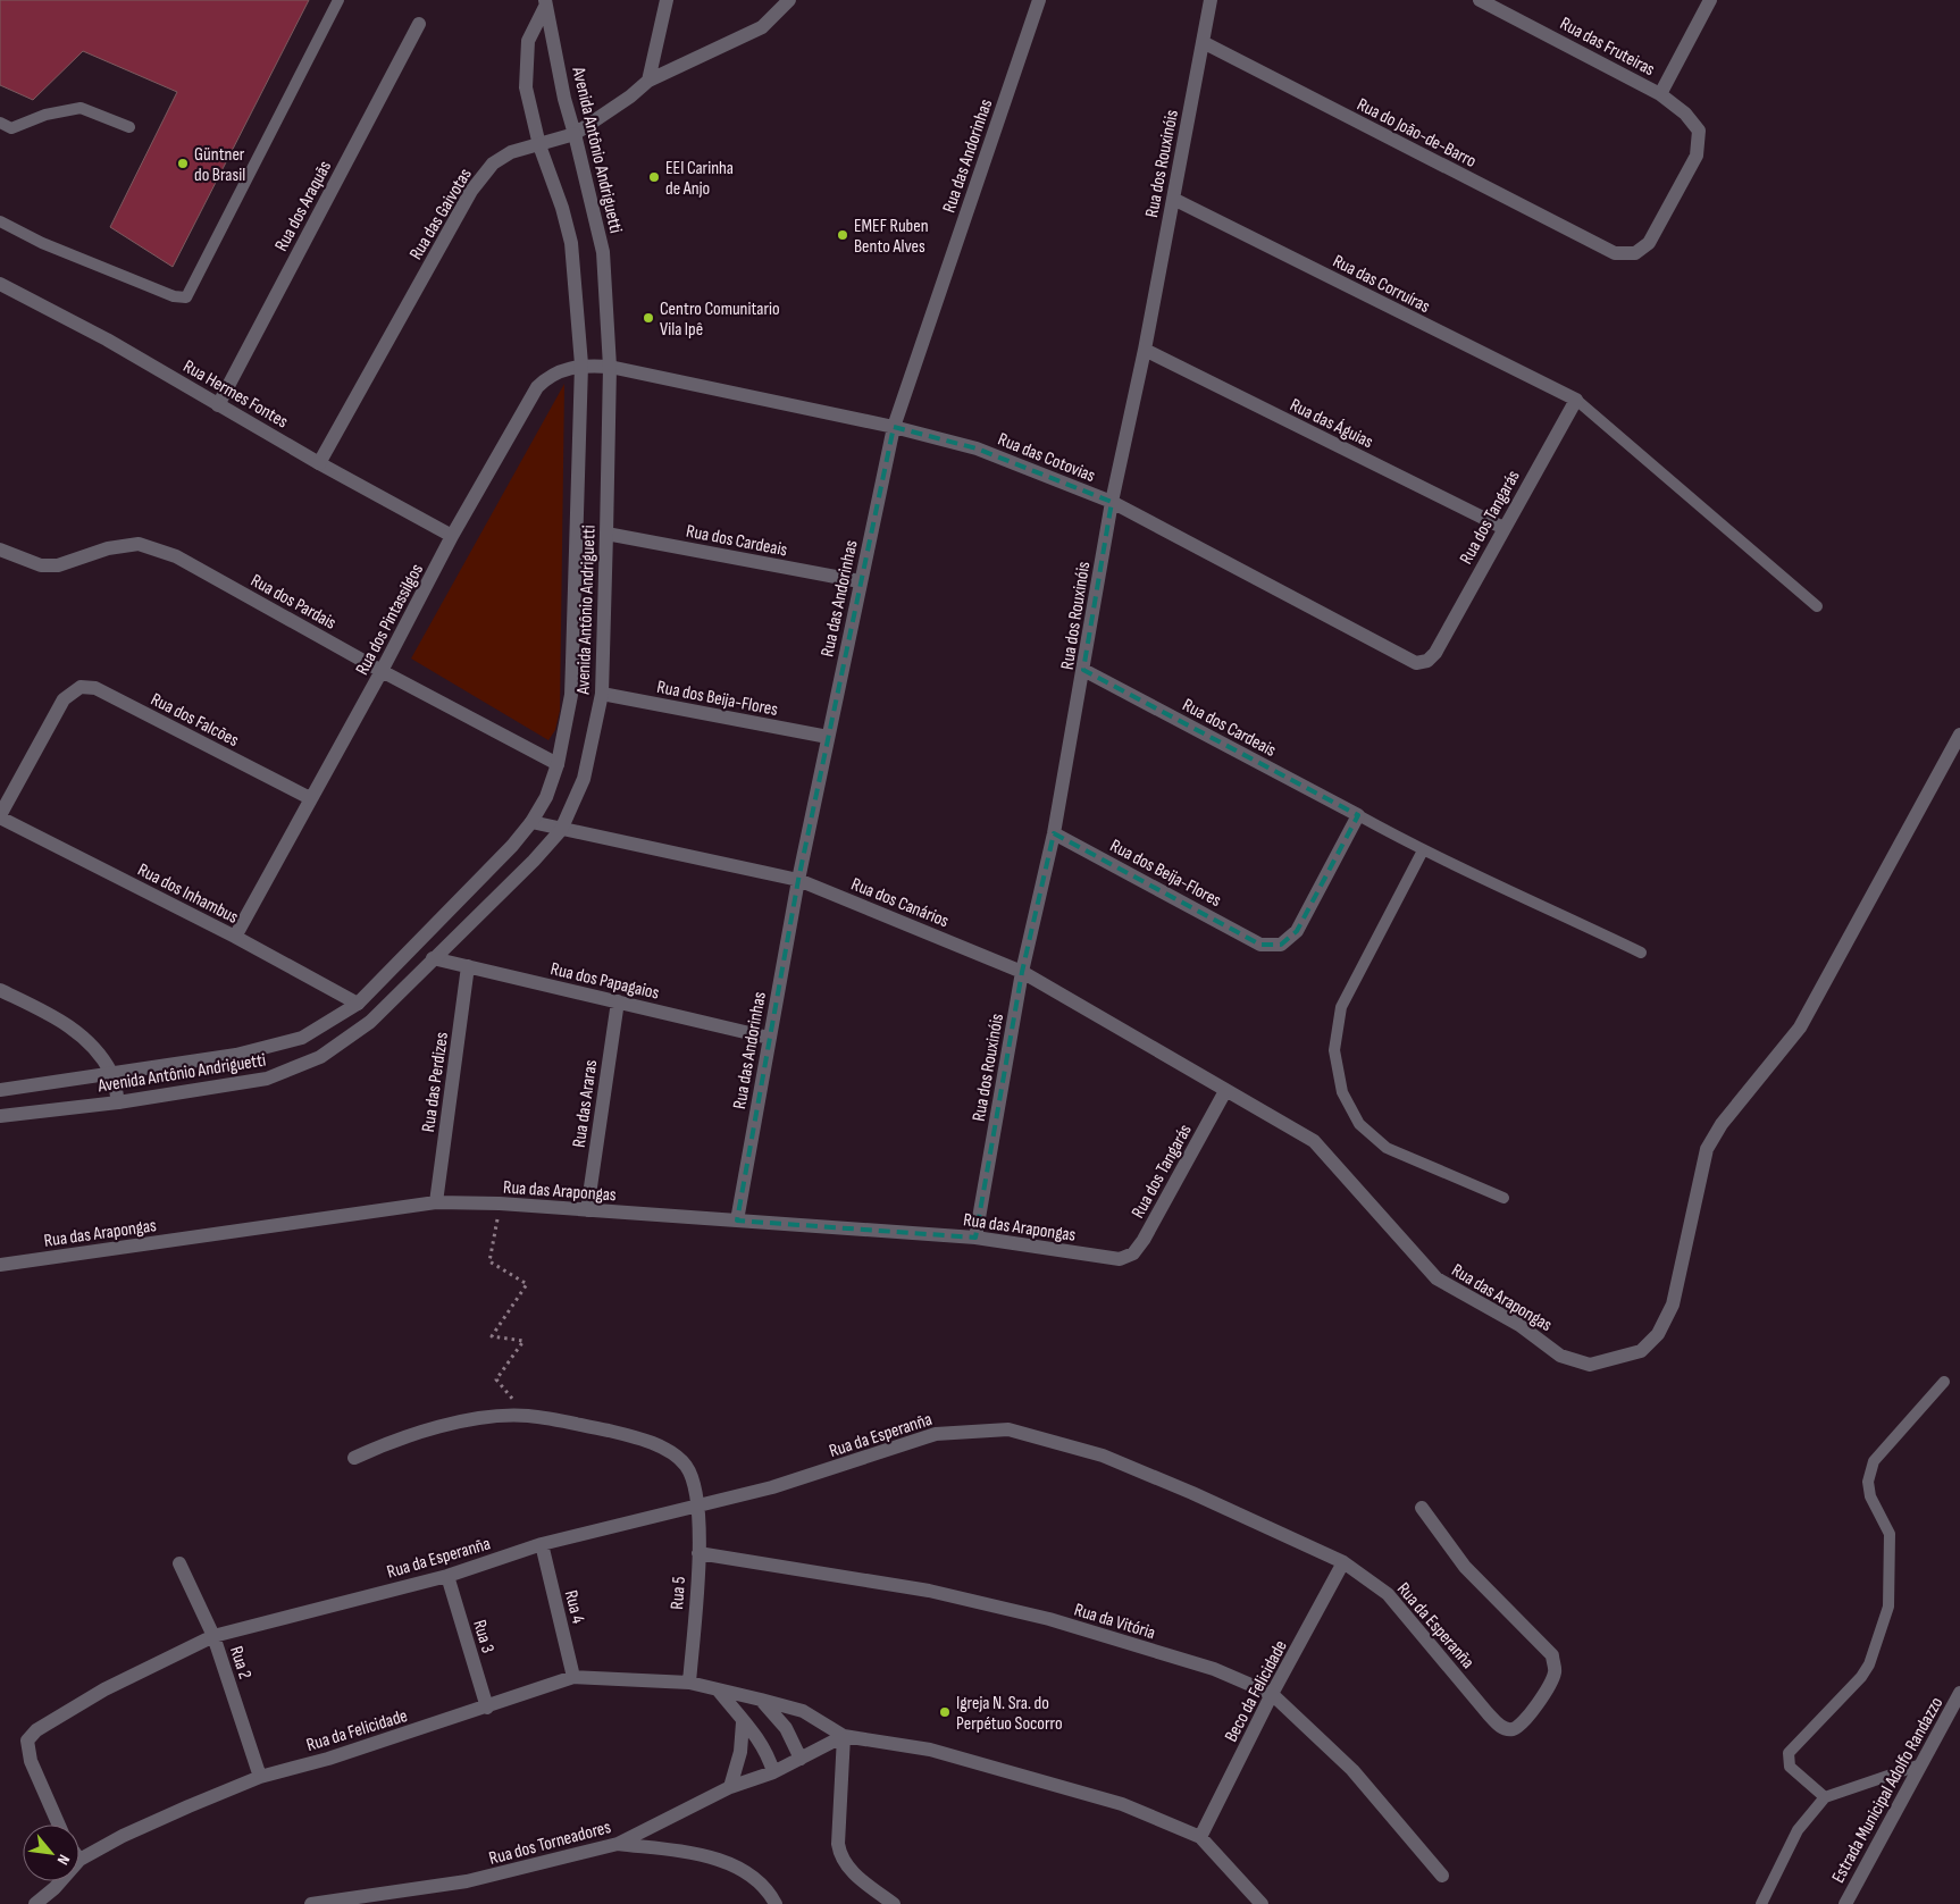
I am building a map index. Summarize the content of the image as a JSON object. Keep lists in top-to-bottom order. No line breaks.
{"streets":{"street":["Rua das Fruteiras","Rua do João-de-Barro","Avenida Antônio Andriguetti","Rua das Andorinhas","Rua dos Rouxinóis","Rua dos Araquãs","Rua das Gaivotas","Rua das Corruíras","Rua Hermes Fontes","Rua das Águias","Rua das Cotovias","Rua dos Tangarás","Rua dos Cardeais","Rua dos Pardais","Rua dos Pintassilgos","Rua dos Beija-Flores","Rua dos Falcões","Rua dos Inhambus","Rua dos Canários","Rua dos Papagaios","Rua das Perdizes","Rua das Araras","Rua das Arapongas","Rua da Esperanña","Rua 5","Rua 4","Rua da Vitória","Rua 3","Rua 2","Beco da Felicidade","Rua da Felicidade","Estrada Municipal Adolfo Randazzo","Rua dos Torneadores"]},"crossings":[["Rua das Fruteiras","Rua do João-de-Barro"],["Rua do João-de-Barro","Rua dos Rouxinóis"],["Avenida Antônio Andriguetti","Rua das Gaivotas"],["Avenida Antônio Andriguetti","Rua das Cotovias"],["Avenida Antônio Andriguetti","Rua dos Cardeais"],["Avenida Antônio Andriguetti","Rua dos Pardais"],["Avenida Antônio Andriguetti","Rua dos Pintassilgos"],["Avenida Antônio Andriguetti","Rua dos Beija-Flores"],["Avenida Antônio Andriguetti","Rua dos Inhambus"],["Avenida Antônio Andriguetti","Rua dos Canários"],["Avenida Antônio Andriguetti","Rua dos Papagaios"],["Rua das Andorinhas","Rua das Cotovias"],["Rua das Andorinhas","Rua dos Cardeais"],["Rua das Andorinhas","Rua dos Beija-Flores"],["Rua das Andorinhas","Rua dos Canários"],["Rua das Andorinhas","Rua dos Papagaios"],["Rua das Andorinhas","Rua das Arapongas"],["Rua dos Rouxinóis","Rua das Corruíras"],["Rua dos Rouxinóis","Rua das Águias"],["Rua dos Rouxinóis","Rua das Cotovias"],["Rua dos Rouxinóis","Rua dos Cardeais"],["Rua dos Rouxinóis","Rua dos Beija-Flores"],["Rua dos Rouxinóis","Rua dos Canários"],["Rua dos Rouxinóis","Rua das Arapongas"],["Rua dos Araquãs","Rua Hermes Fontes"],["Rua das Gaivotas","Rua Hermes Fontes"],["Rua das Corruíras","Rua dos Tangarás"],["Rua Hermes Fontes","Rua dos Pintassilgos"],["Rua das Águias","Rua dos Tangarás"],["Rua das Cotovias","Rua dos Tangarás"],["Rua das Cotovias","Rua dos Pintassilgos"],["Rua dos Tangarás","Rua dos Canários"],["Rua dos Tangarás","Rua das Arapongas"],["Rua dos Cardeais","Rua dos Beija-Flores"],["Rua dos Pardais","Rua dos Pintassilgos"],["Rua dos Pintassilgos","Rua dos Falcões"],["Rua dos Pintassilgos","Rua dos Inhambus"],["Rua dos Falcões","Rua dos Inhambus"],["Rua dos Canários","Rua das Arapongas"],["Rua dos Papagaios","Rua das Perdizes"],["Rua dos Papagaios","Rua das Araras"],["Rua das Perdizes","Rua das Arapongas"],["Rua das Araras","Rua das Arapongas"],["Rua da Esperanña","Rua 5"],["Rua da Esperanña","Rua 4"],["Rua da Esperanña","Rua 3"],["Rua da Esperanña","Rua 2"],["Rua da Esperanña","Beco da Felicidade"],["Rua 5","Rua da Vitória"],["Rua 5","Rua da Felicidade"],["Rua 4","Rua da Felicidade"],["Rua da Vitória","Beco da Felicidade"],["Rua 3","Rua da Felicidade"],["Rua 2","Rua da Felicidade"],["Rua da Felicidade","Rua dos Torneadores"]],"places":["Güntner do Brasil","EEI Carinha de Anjo","EMEF Ruben Bento Alves","Centro Comunitario Vila Ipê","Igreja N. Sra. do Perpétuo Socorro"],"north":"bottom right"}
